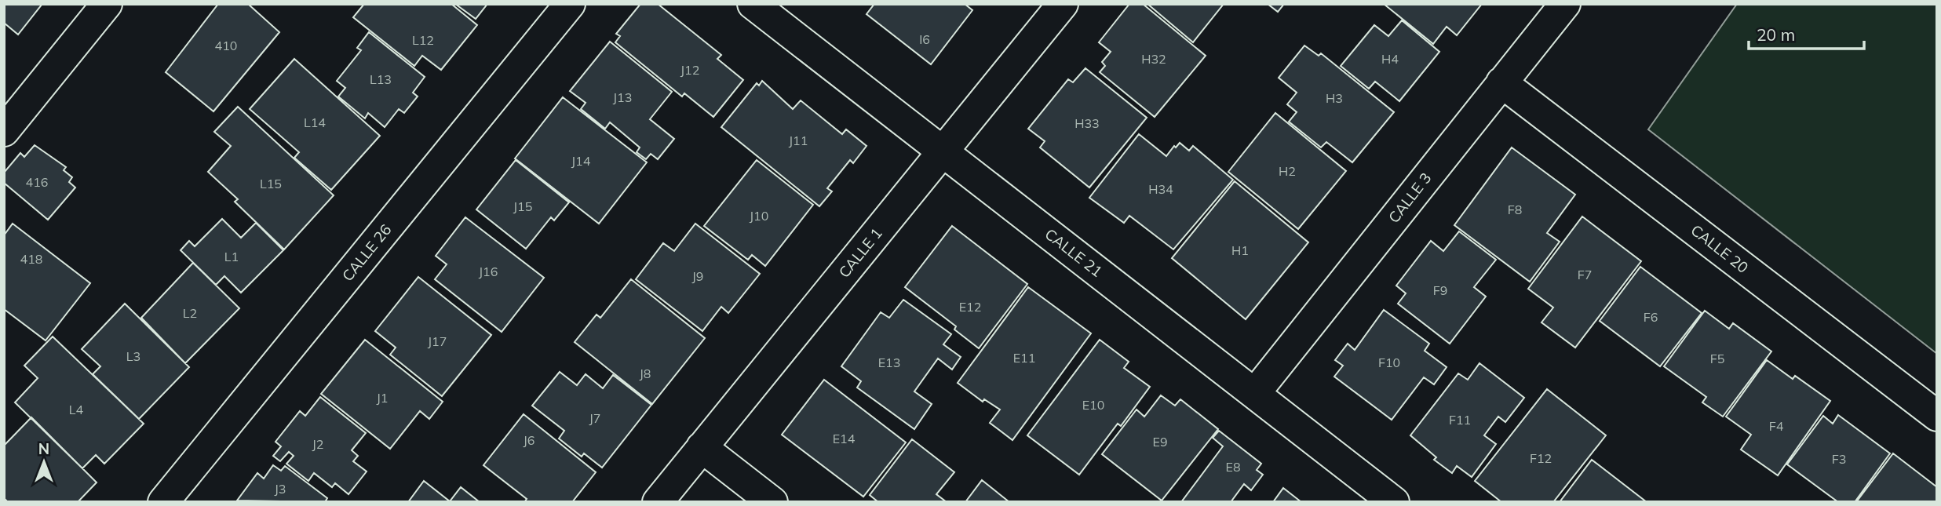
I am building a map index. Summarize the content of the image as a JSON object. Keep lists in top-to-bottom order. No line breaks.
{"streets":{"street":["CALLE 3","CALLE 20","CALLE 26","CALLE 1","CALLE 21"]},"crossings":[["CALLE 3","CALLE 20"],["CALLE 3","CALLE 21"],["CALLE 1","CALLE 21"]],"house_numbers":["I6","L12","410","H32","H4","J12","L13","J13","H3","L14","H33","J11","J14","H2","416","L15","H34","J15","F8","J10","H1","L1","418","J16","F7","J9","F9","E12","L2","F6","J17","L3","E11","F5","E13","F10","J8","J1","E10","L4","J7","F11","F4","E14","J6","E9","J2","F12","F3","E8","J3"],"scale_bar":"20 m","north":"top"}
